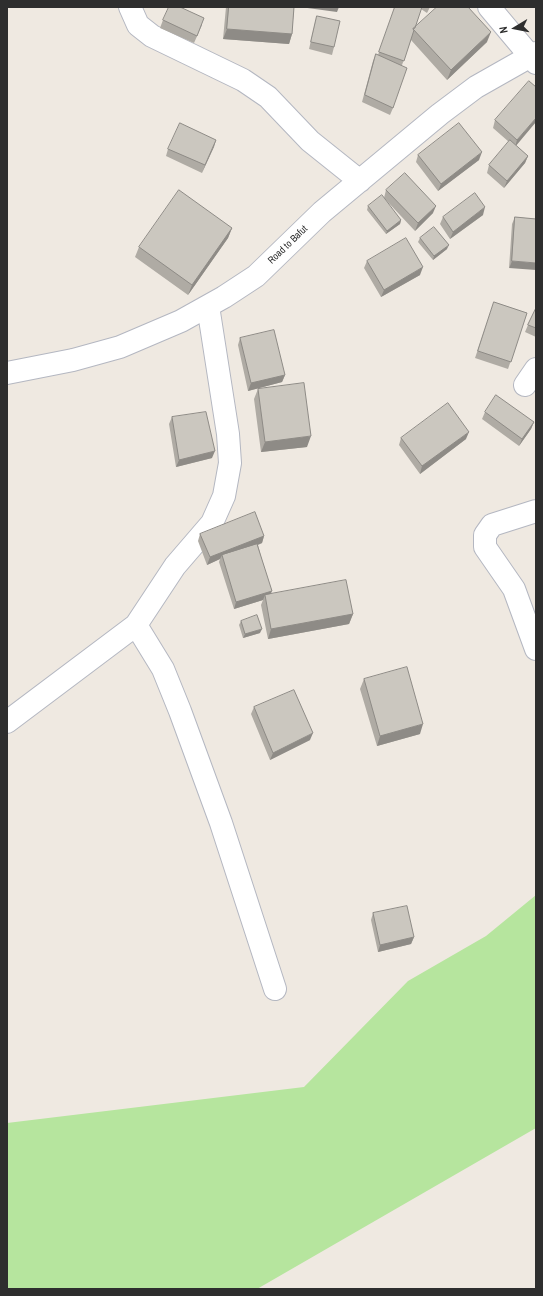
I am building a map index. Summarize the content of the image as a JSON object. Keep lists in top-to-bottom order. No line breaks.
{"streets":{"street":["Road to Bafut"]},"north":"left"}
